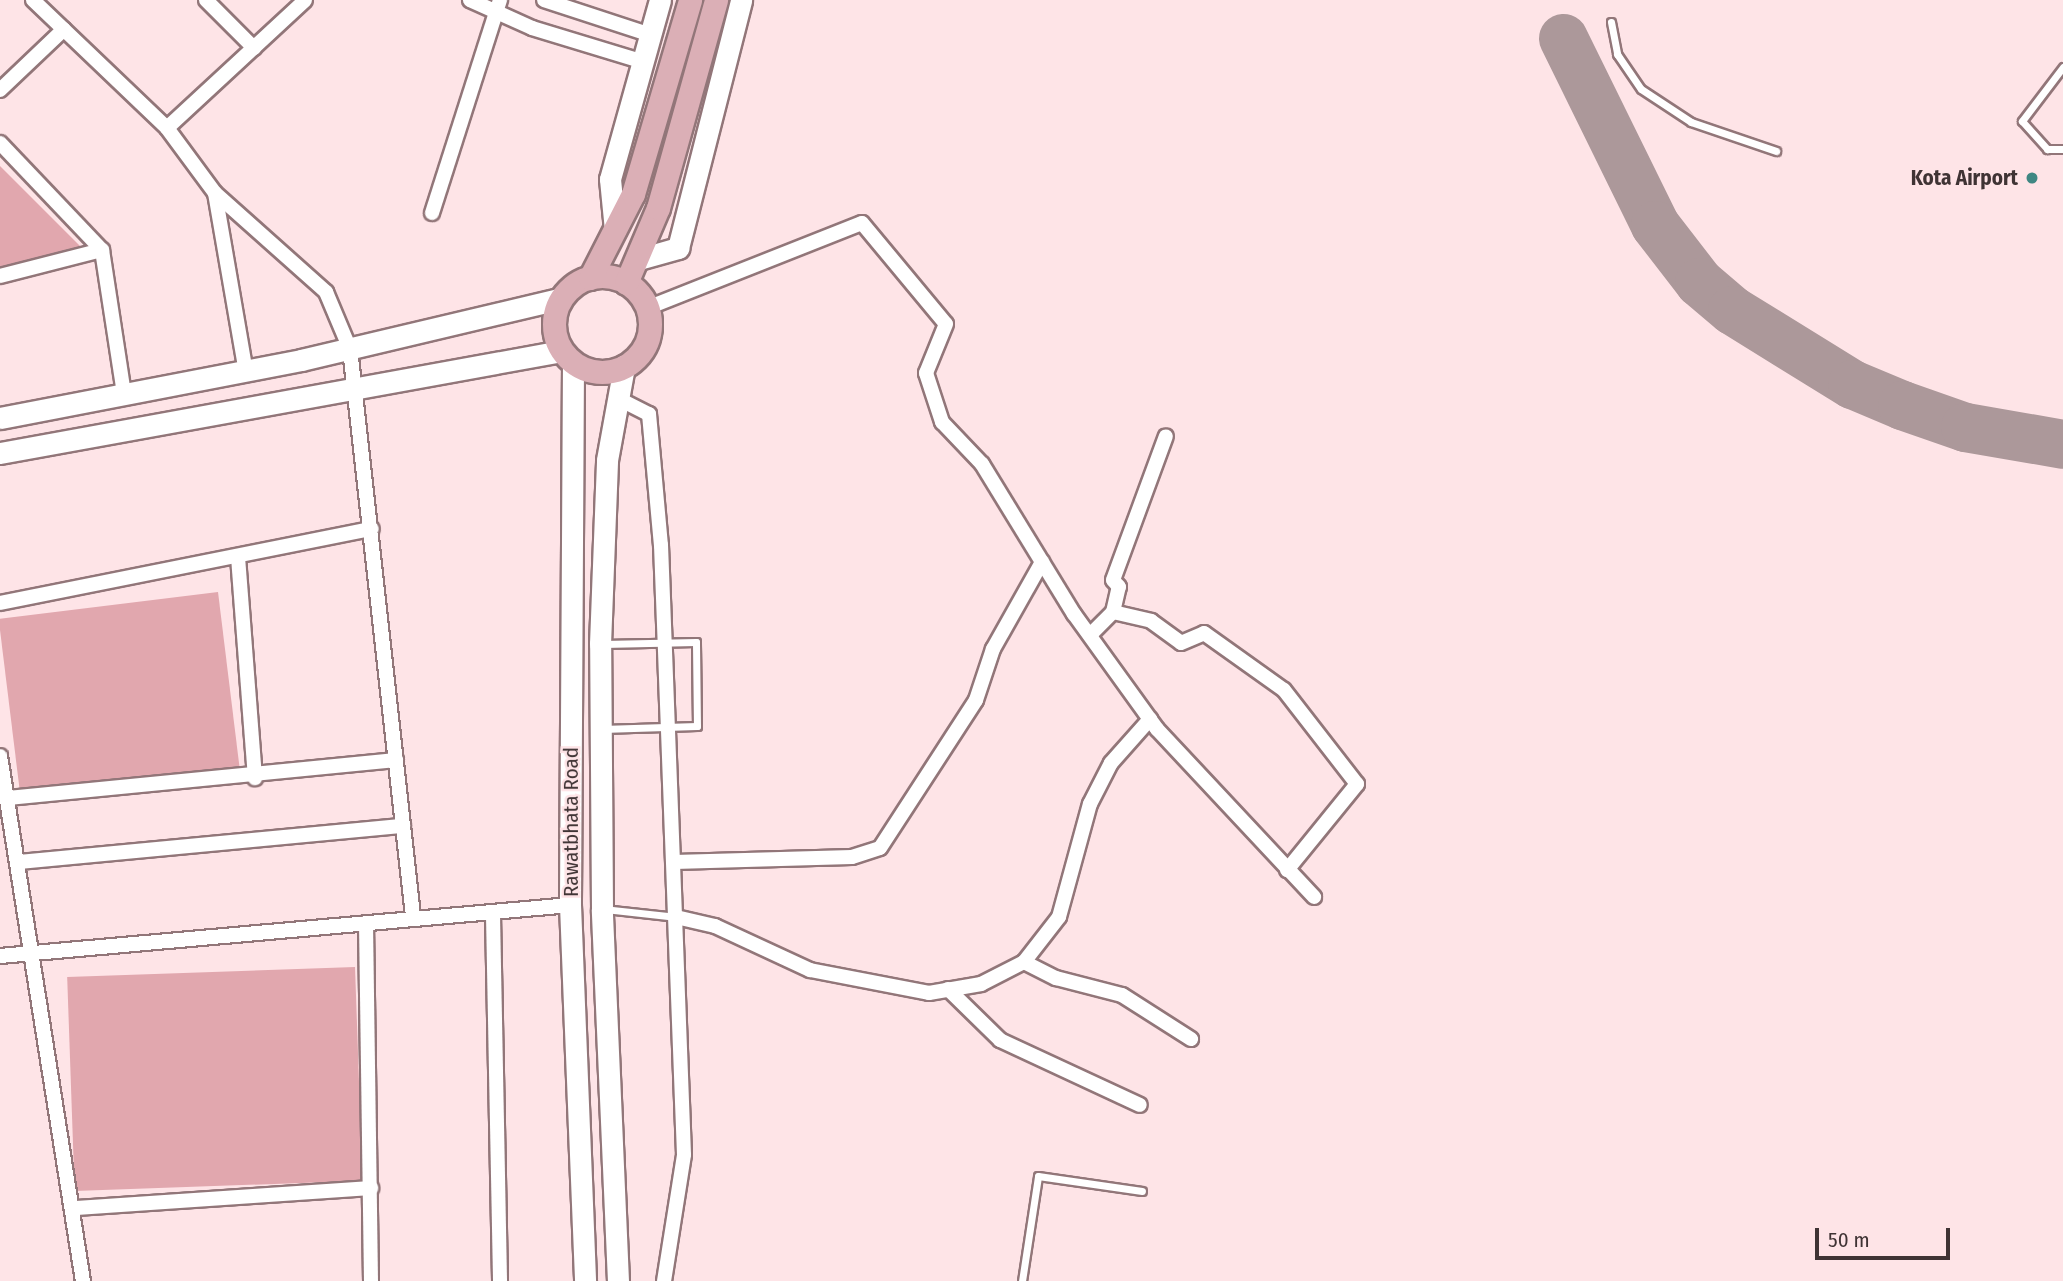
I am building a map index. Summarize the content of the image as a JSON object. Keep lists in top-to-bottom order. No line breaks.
{"streets":{"main road":["Rawatbhata Road"]},"places":["Kota Airport"],"scale_bar":"50 m"}
